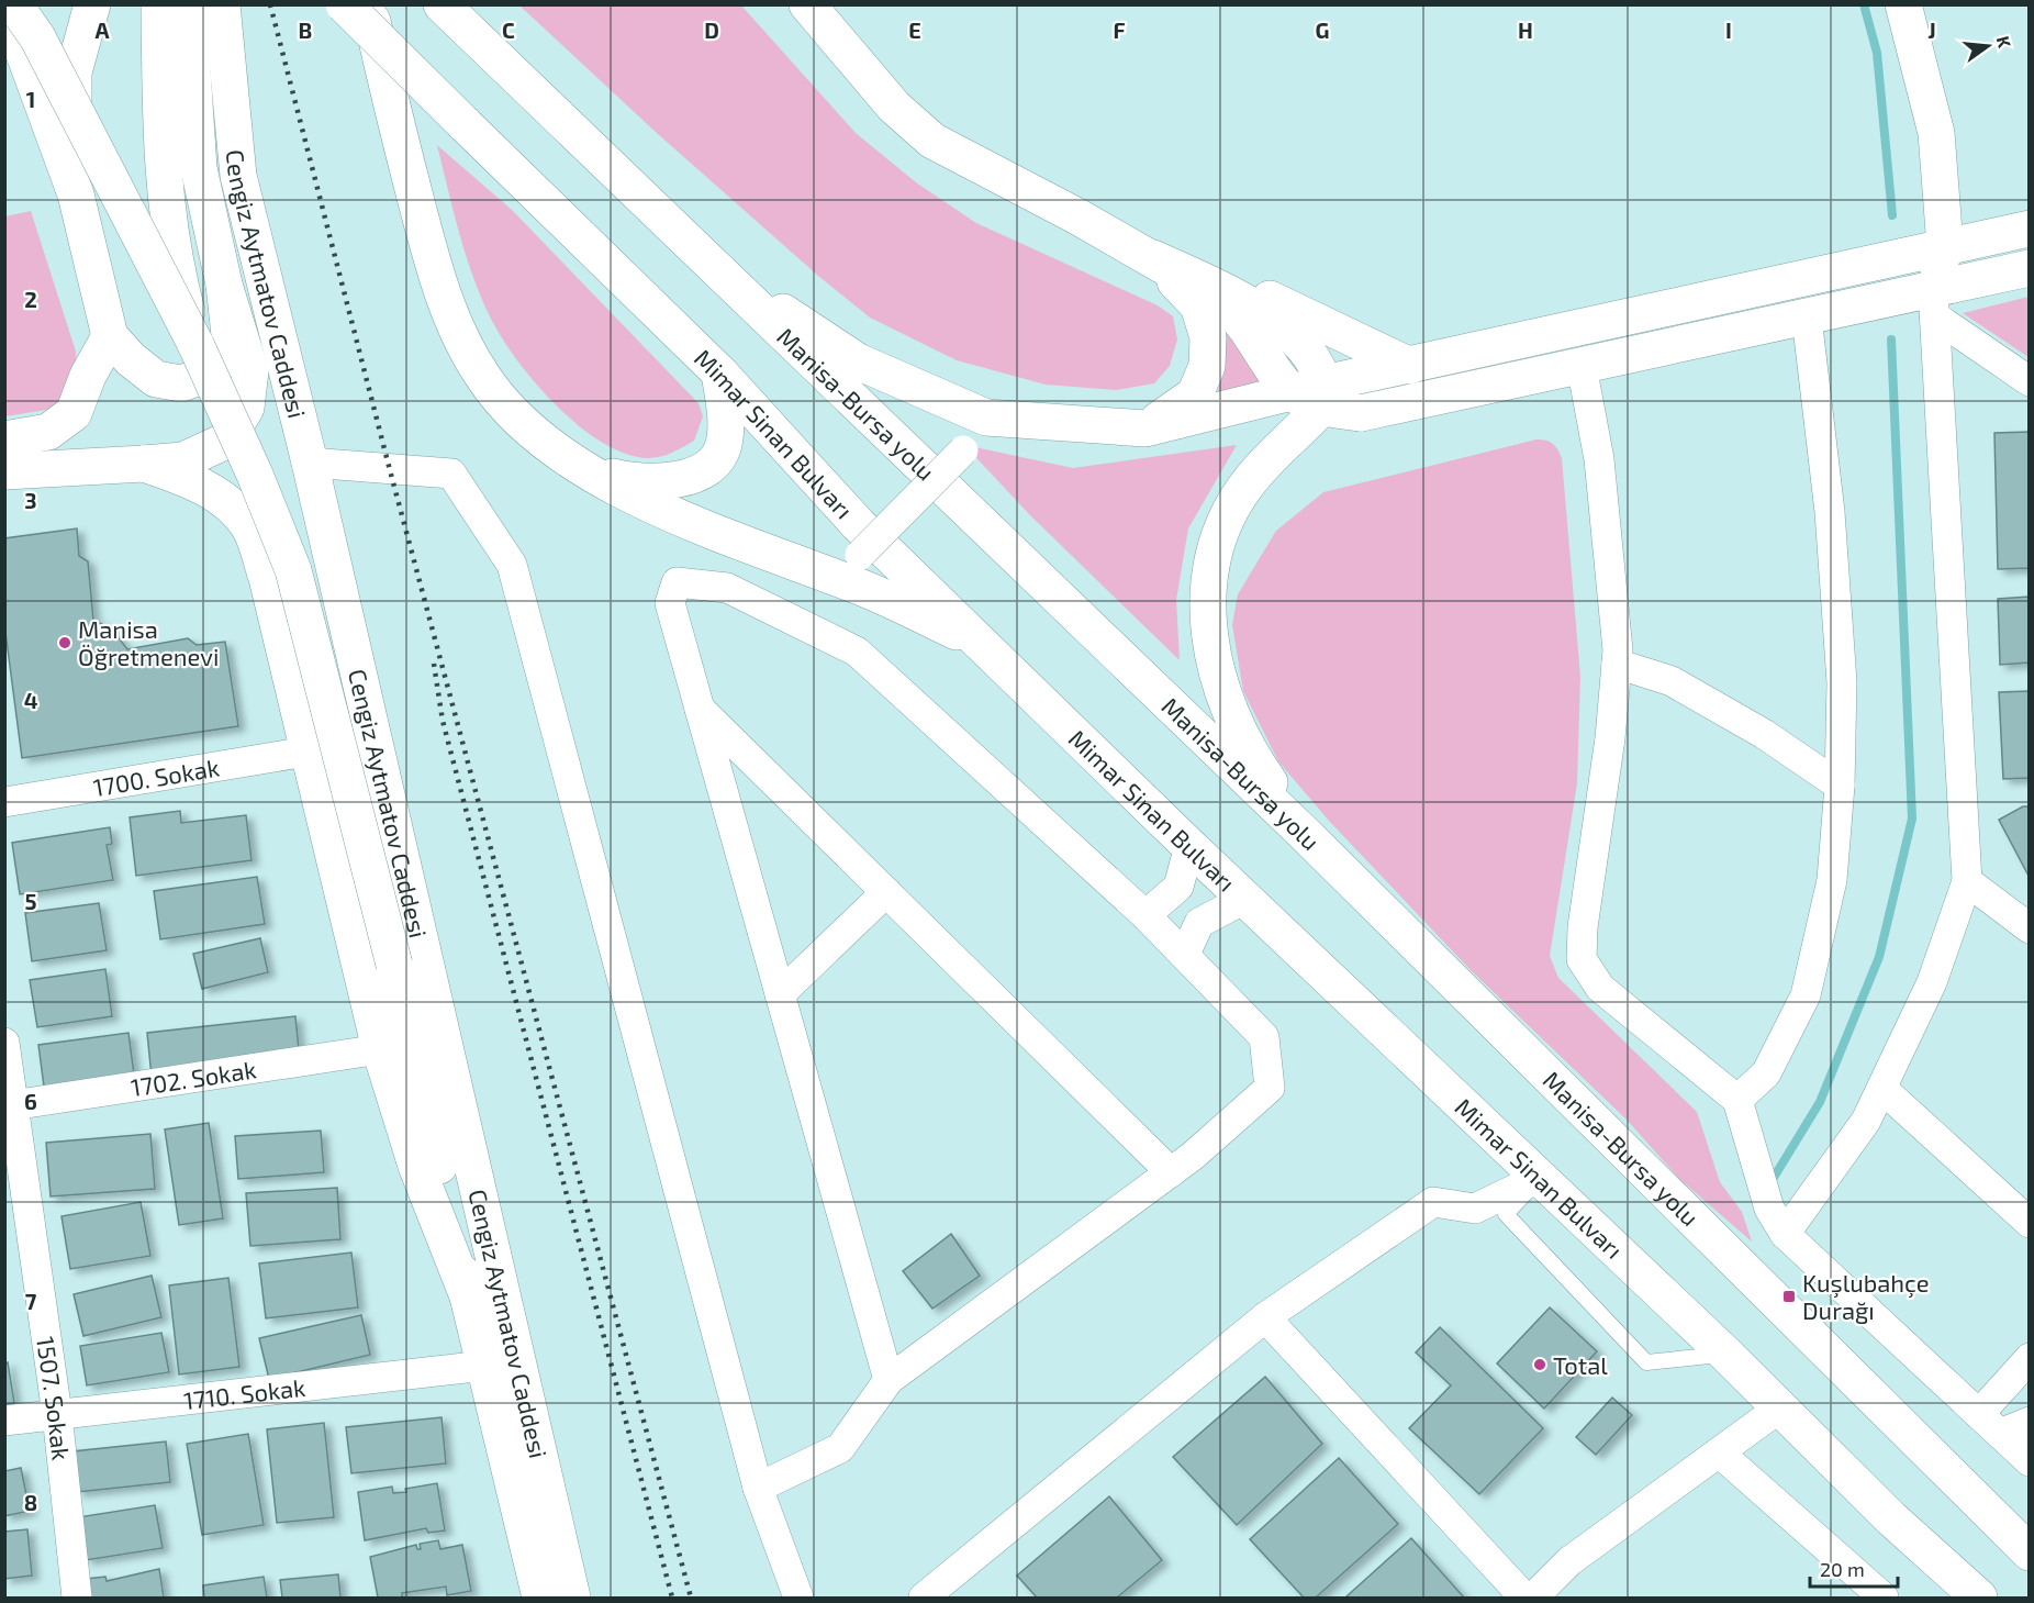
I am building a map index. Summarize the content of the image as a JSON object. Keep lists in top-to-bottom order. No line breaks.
{"streets":{"main road":["Cengiz Aytmatov Caddesi","Manisa-Bursa yolu","Mimar Sinan Bulvarı"],"street":["1700. Sokak","1702. Sokak","1710. Sokak","1507. Sokak"]},"crossings":[["Cengiz Aytmatov Caddesi","1710. Sokak"],["1702. Sokak","1507. Sokak"],["1710. Sokak","1507. Sokak"]],"places":{"other":["Manisa Öğretmenevi","Total"],"transit":["Kuşlubahçe Durağı"]},"scale_bar":"20 m","north":"right","grid":{"columns":["A","B","C","D","E","F","G","H","I","J"],"rows":["1","2","3","4","5","6","7","8"]}}
